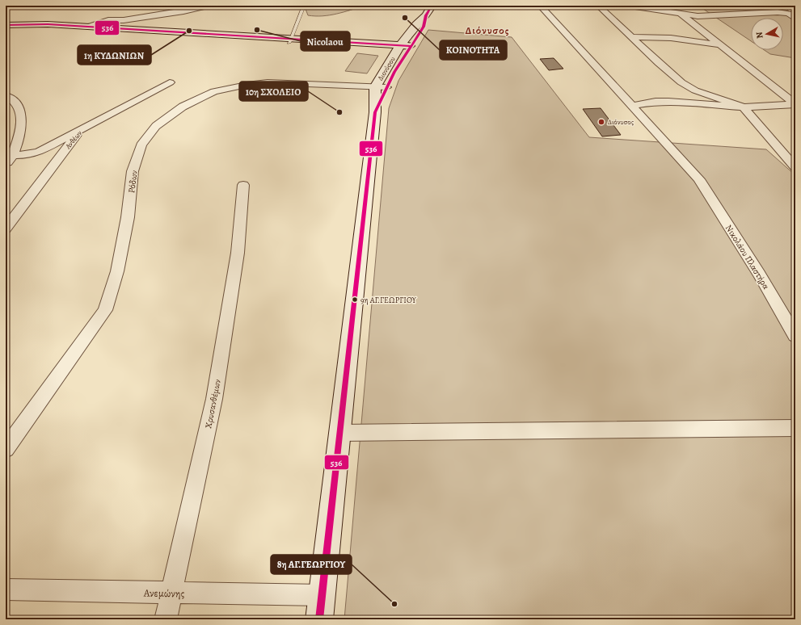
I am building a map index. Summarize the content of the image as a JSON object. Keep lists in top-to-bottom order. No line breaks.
{"streets":{"main road":["Διονύσου"],"street":["Ανθέων","Ρόδων","Νικολάου Πλαστήρα","Χρυσανθέμων","Ανεμώνης"]},"crossings":[["Διονύσου","Ρόδων"],["Διονύσου","Ανεμώνης"],["Χρυσανθέμων","Ανεμώνης"]],"districts":["Διόνυσος"],"places":["ΚΟΙΝΟΤΗΤΑ","Nicolaou","1η ΚΥΔΩΝΙΩΝ","10η ΣΧΟΛΕΙΟ","Διόνυσος","9η ΑΓ.ΓΕΩΡΓΙΟΥ","8η ΑΓ.ΓΕΩΡΓΙΟΥ"],"lines":["transit line 536"],"north":"left"}
